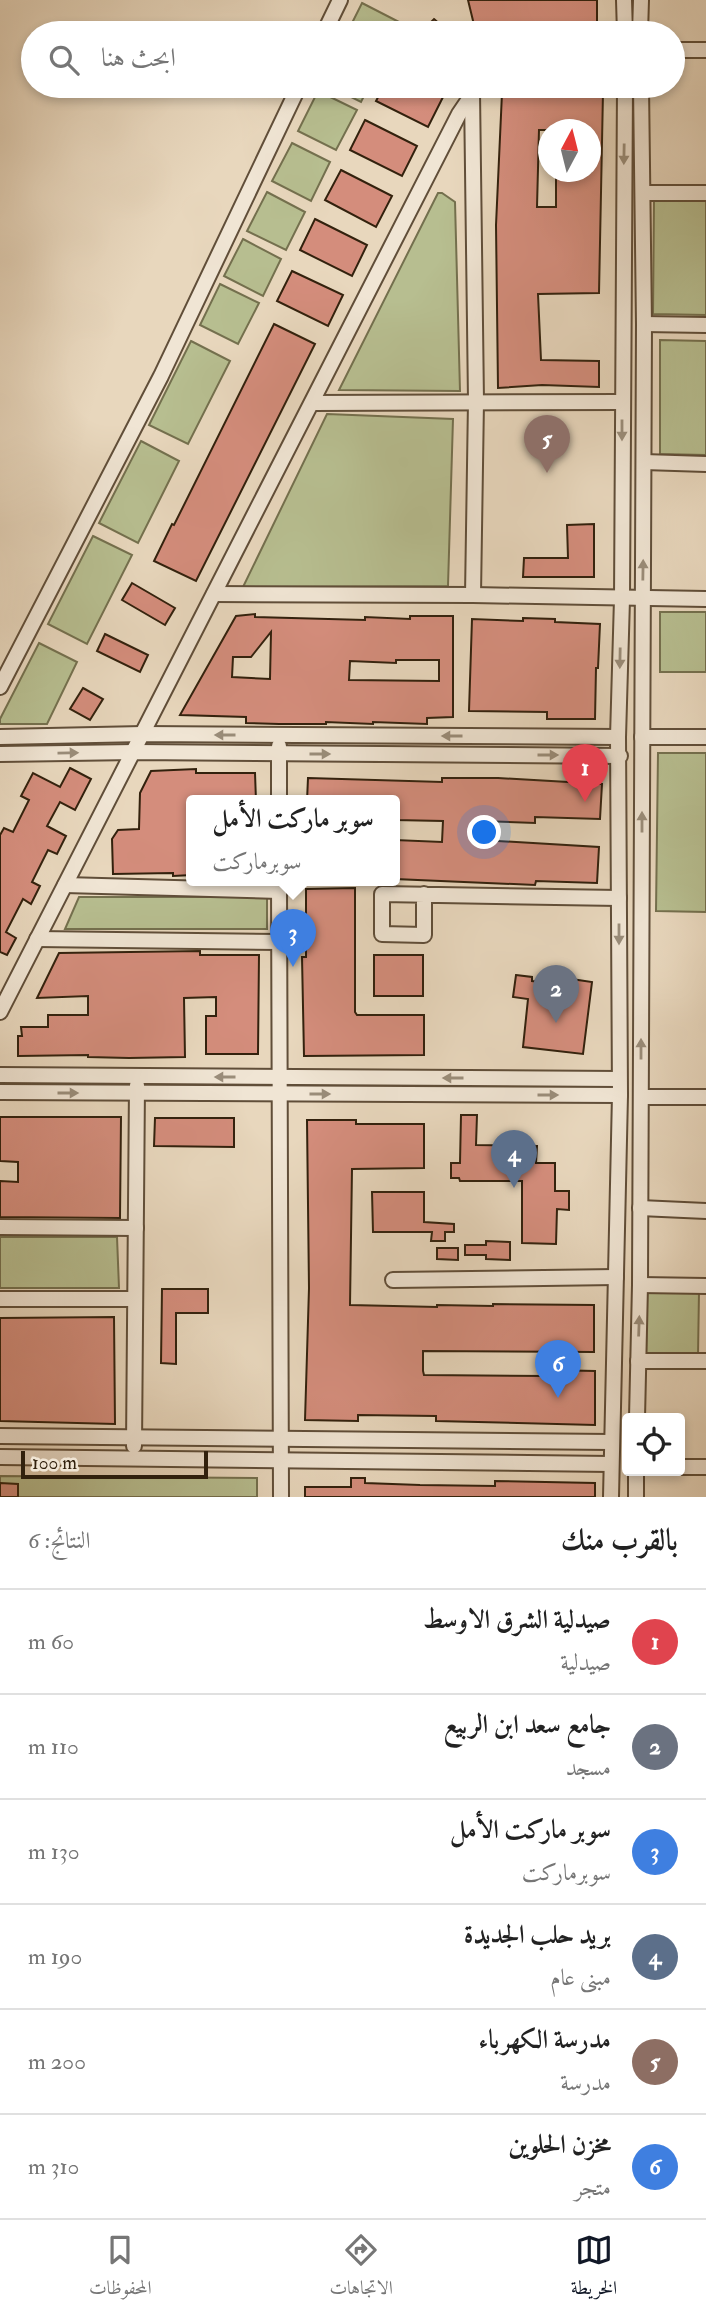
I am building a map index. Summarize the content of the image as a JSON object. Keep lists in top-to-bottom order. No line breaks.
{"scale_bar":"100 m","north":"top","page":{"search":"ابحث هنا","pins":["5","1","3","2","4","6"],"popup":["سوبر ماركت الأمل","سوبرماركت"],"scale":"100 m","heading":["بالقرب منك","النتائج: 6"],"list":[{"mark":"1","name":"صيدلية الشرق الاوسط","note":"صيدلية","value":"60 m"},{"mark":"2","name":"جامع سعد ابن الربيع","note":"مسجد","value":"110 m"},{"mark":"3","name":"سوبر ماركت الأمل","note":"سوبرماركت","value":"130 m"},{"mark":"4","name":"بريد حلب الجديدة","note":"مبنى عام","value":"190 m"},{"mark":"5","name":"مدرسة الكهرباء","note":"مدرسة","value":"200 m"},{"mark":"6","name":"مخزن الحلوين","note":"متجر","value":"310 m"}],"nav":["الخريطة","الاتجاهات","المحفوظات"]}}
